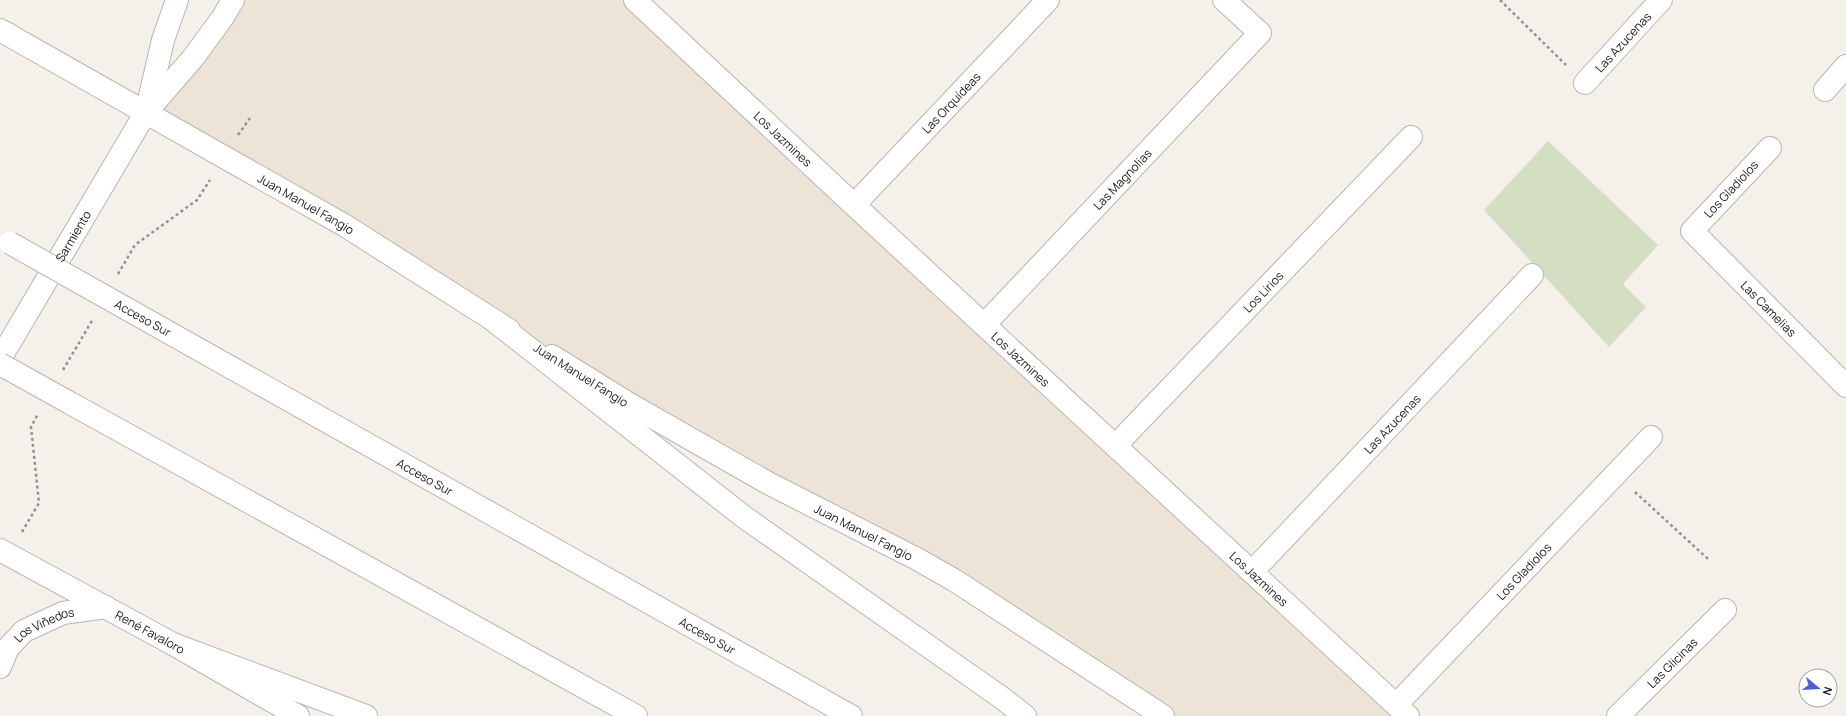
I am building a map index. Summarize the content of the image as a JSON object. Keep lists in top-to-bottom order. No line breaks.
{"streets":{"main road":["Las Azucenas","Las Orquídeas","Los Jazmines","Las Magnolias","Los Gladiolos","Juan Manuel Fangio","Sarmiento","Los Lirios","Las Camelias","Acceso Sur","Los Viñedos","René Favaloro","Las Glicinas"]},"crossings":[["Las Azucenas","Los Jazmines"],["Las Orquídeas","Los Jazmines"],["Los Jazmines","Las Magnolias"],["Los Jazmines","Los Gladiolos"],["Los Jazmines","Los Lirios"],["Los Gladiolos","Las Camelias"],["Juan Manuel Fangio","Sarmiento"],["Los Viñedos","René Favaloro"]],"north":"right"}
